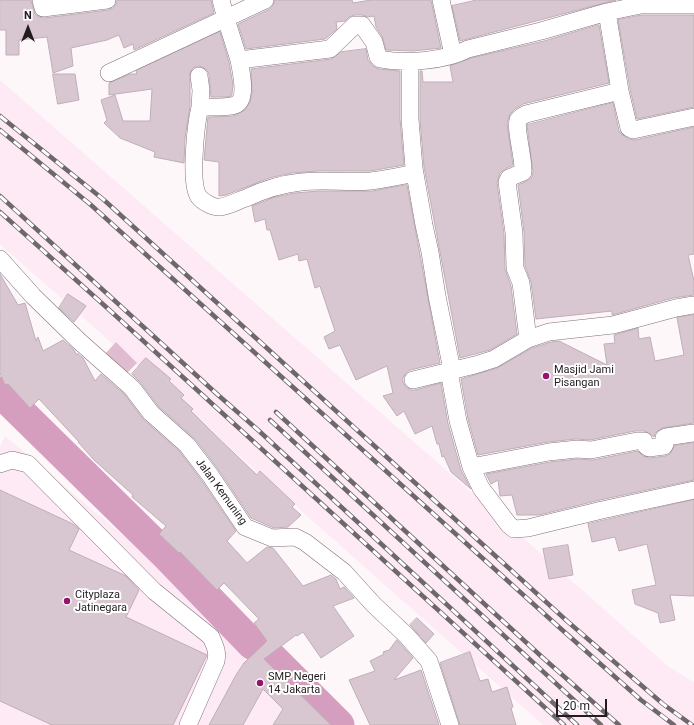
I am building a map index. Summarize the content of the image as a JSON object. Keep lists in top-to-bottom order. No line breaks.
{"streets":{"street":["Jalan Kemuning"]},"places":["Masjid Jami Pisangan","Cityplaza Jatinegara","SMP Negeri 14 Jakarta"],"scale_bar":"20 m","north":"top"}
